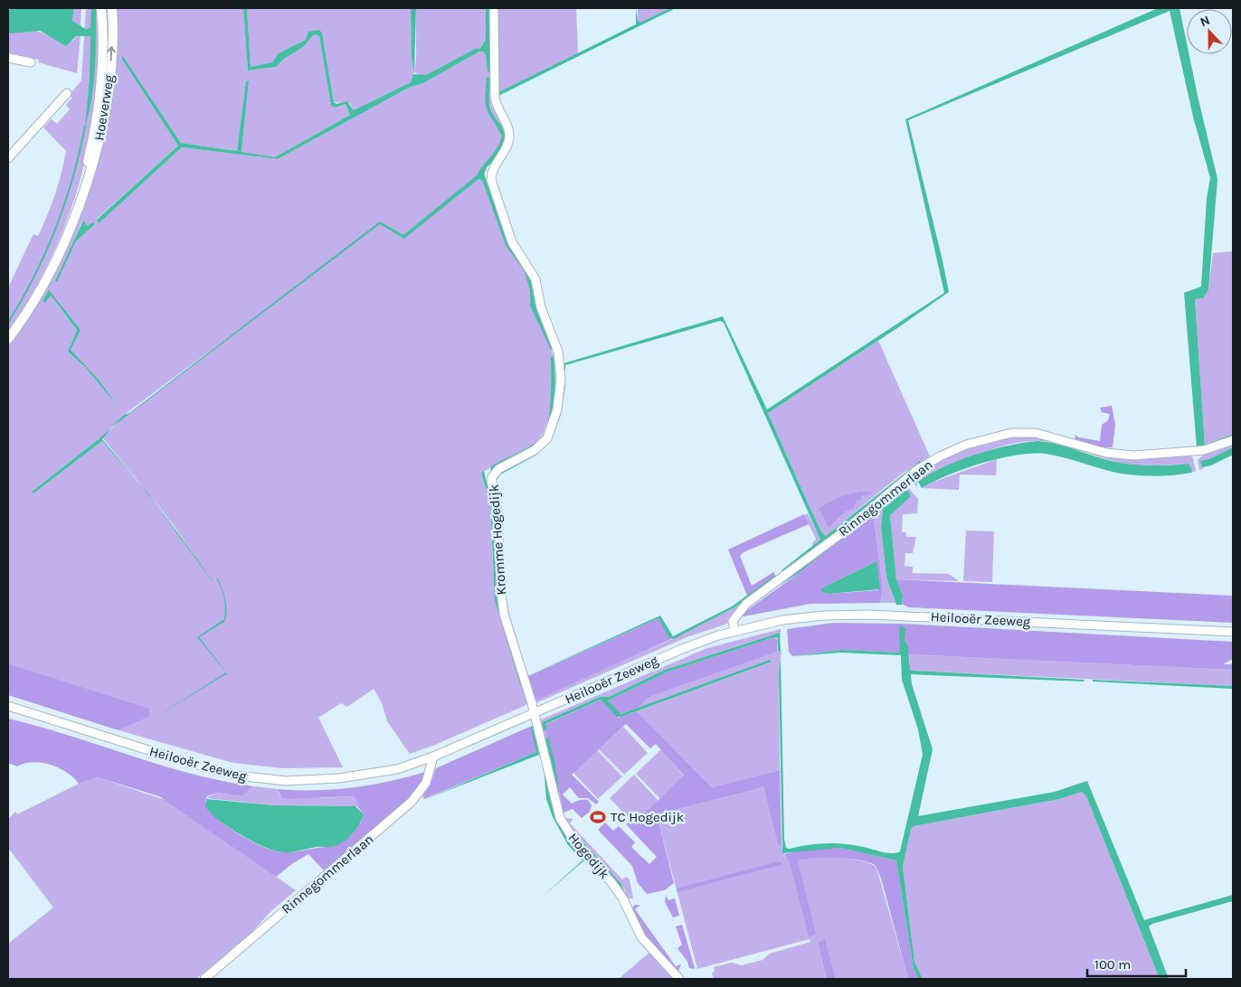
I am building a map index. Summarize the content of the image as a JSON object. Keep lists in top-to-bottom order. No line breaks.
{"streets":{"main road":["Hoeverweg"],"street":["Rinnegommerlaan","Kromme Hogedijk","Heilooër Zeeweg","Hogedijk"]},"crossings":[["Rinnegommerlaan","Heilooër Zeeweg"],["Kromme Hogedijk","Heilooër Zeeweg"],["Kromme Hogedijk","Hogedijk"],["Heilooër Zeeweg","Hogedijk"]],"places":{"sports":["TC Hogedijk"]},"scale_bar":"100 m","north":"top"}
